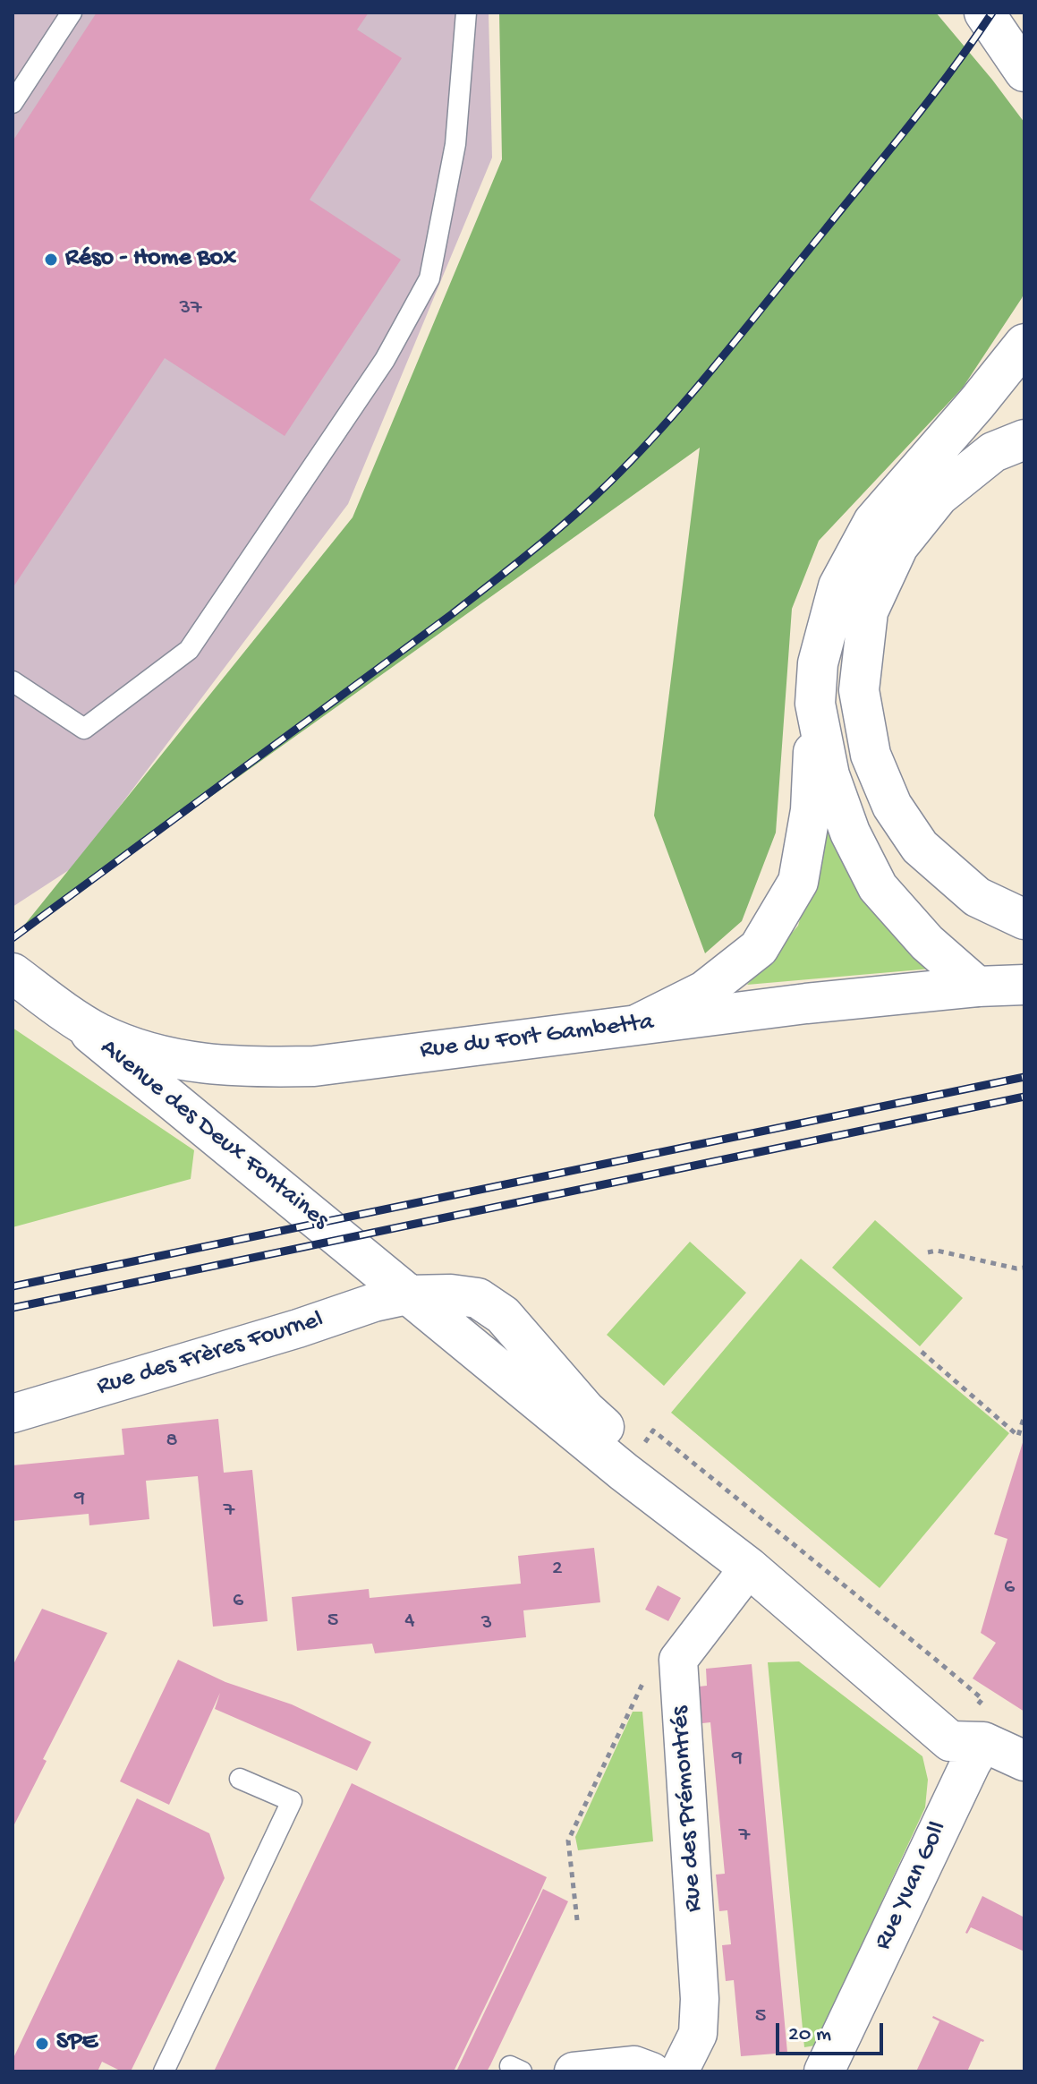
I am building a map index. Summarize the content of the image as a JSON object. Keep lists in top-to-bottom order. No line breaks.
{"streets":{"main road":["Rue du Fort Gambetta","Avenue des Deux Fontaines","Rue Yvan Goll"],"street":["Rue des Frères Fournel","Rue des Prémontrés"]},"crossings":[["Rue du Fort Gambetta","Avenue des Deux Fontaines"],["Avenue des Deux Fontaines","Rue des Frères Fournel"],["Avenue des Deux Fontaines","Rue Yvan Goll"]],"places":["Réso - Home Box","SPE"],"house_numbers":["37","8","9","7","2","6","6","5","4","3","9","7","5"],"scale_bar":"20 m"}
